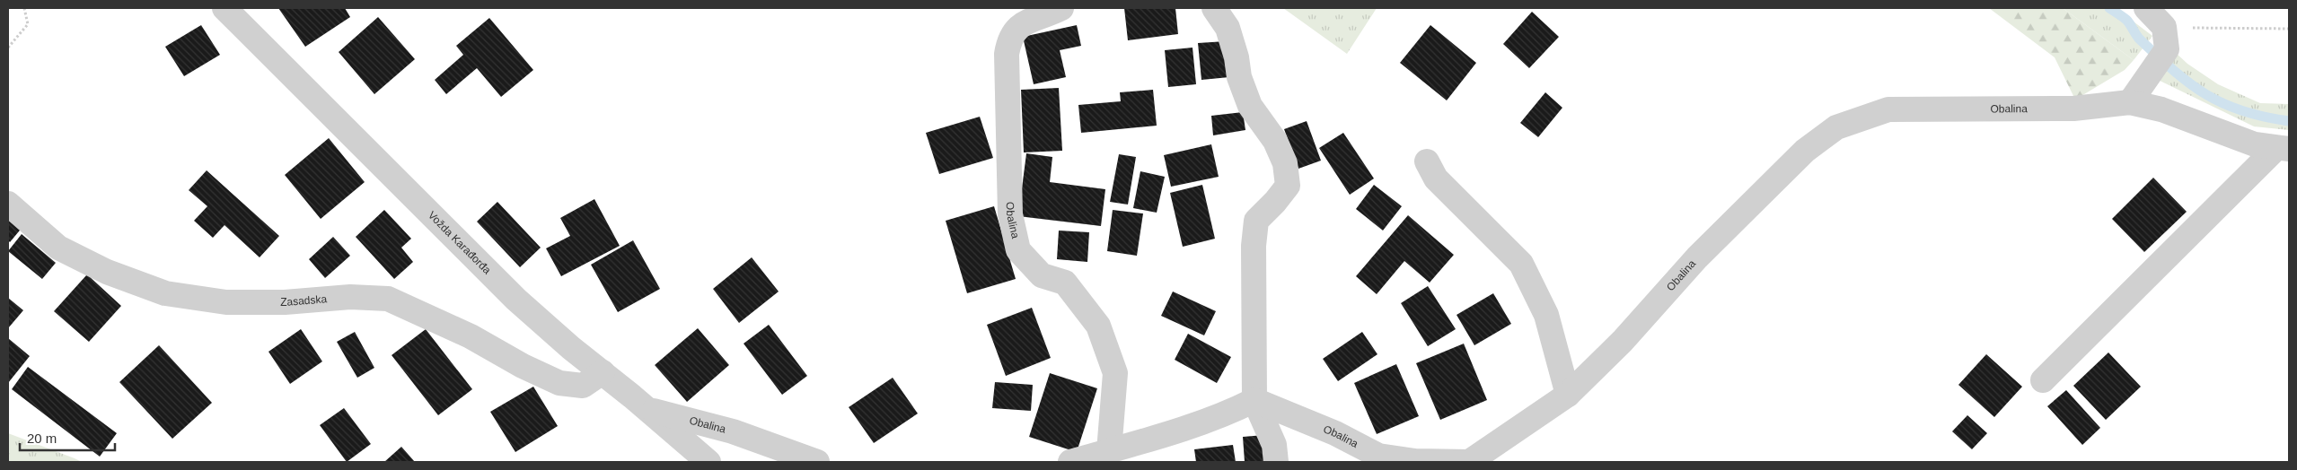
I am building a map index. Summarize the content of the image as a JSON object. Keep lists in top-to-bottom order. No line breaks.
{"streets":{"street":["Obalina","Vožda Karađorđa","Zasadska"]},"crossings":[["Obalina","Vožda Karađorđa"],["Vožda Karađorđa","Zasadska"]],"scale_bar":"20 m"}
